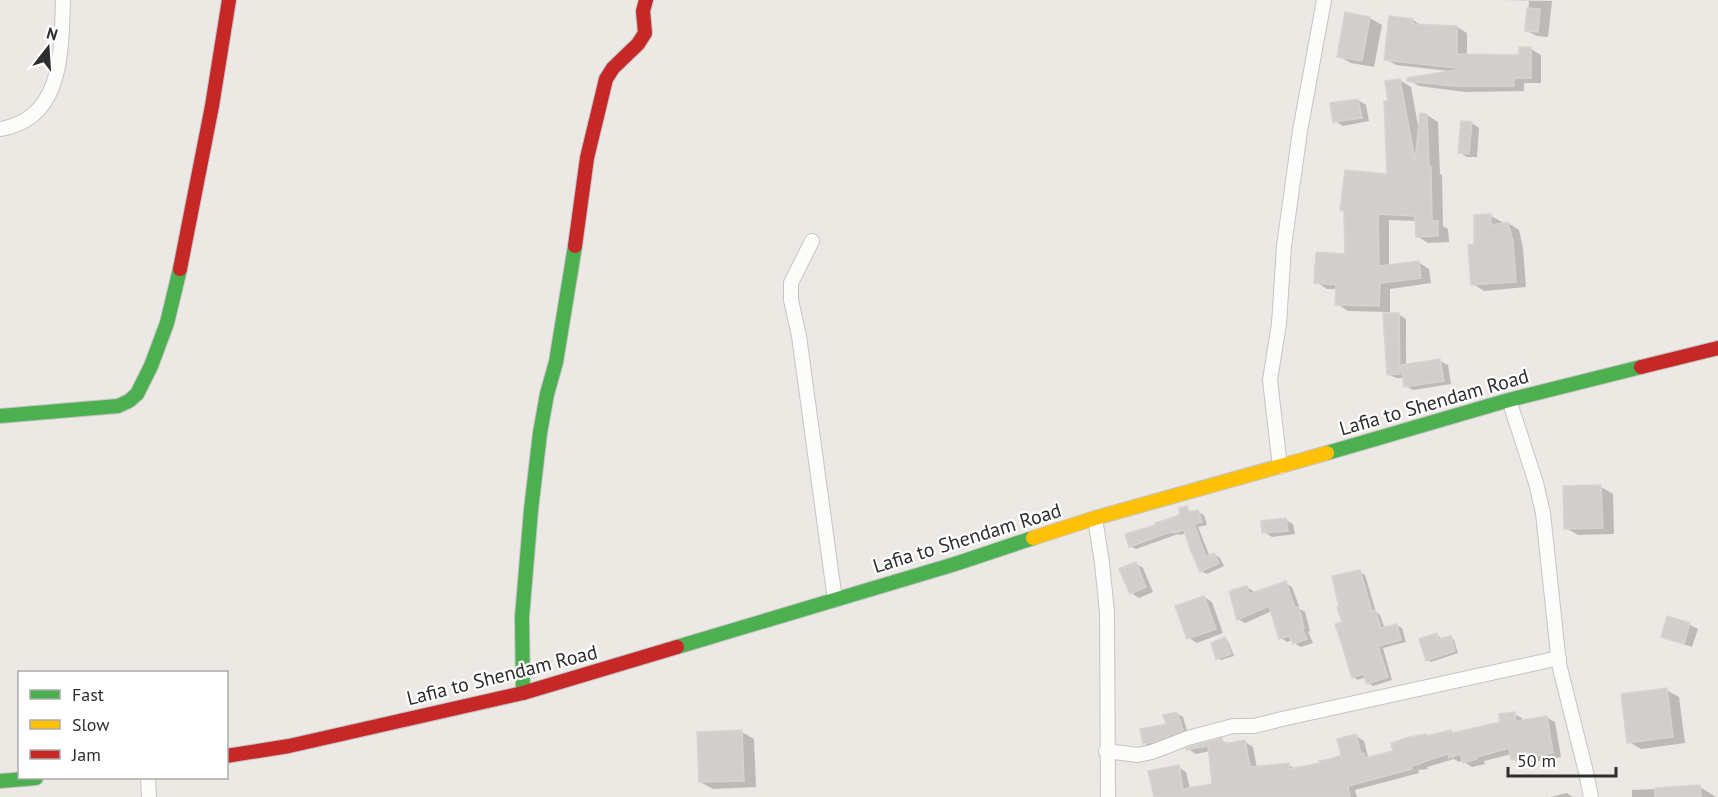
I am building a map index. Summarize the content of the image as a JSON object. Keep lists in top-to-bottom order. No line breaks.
{"streets":{"main road":["Lafia to Shendam Road"]},"legend":["Fast","Slow","Jam"],"scale_bar":"50 m","north":"top"}
